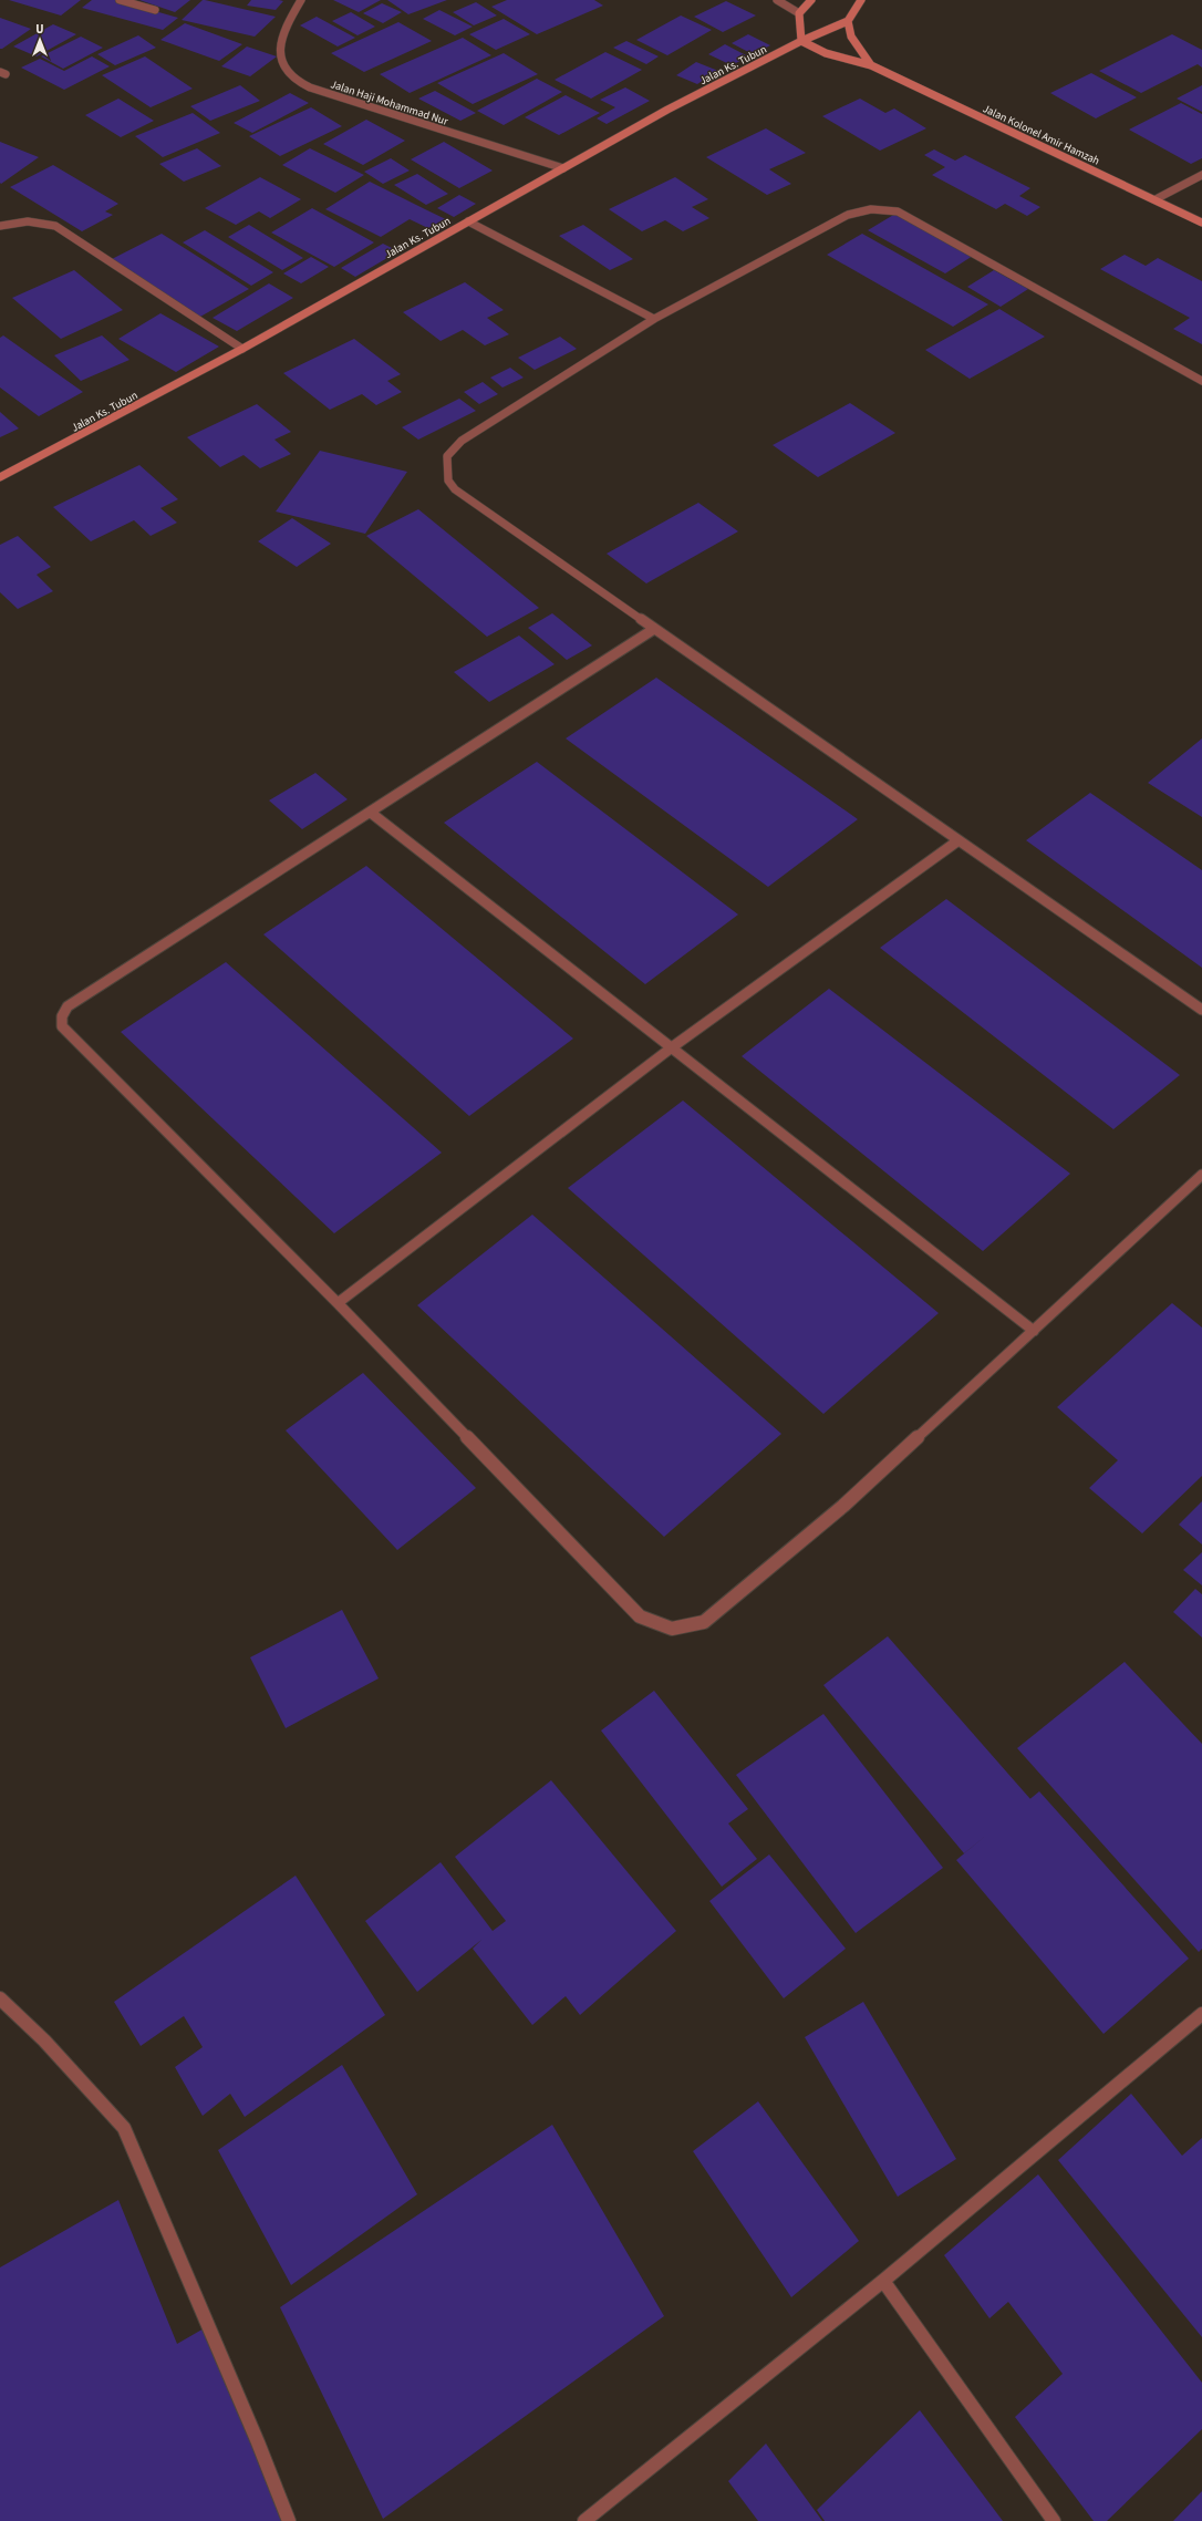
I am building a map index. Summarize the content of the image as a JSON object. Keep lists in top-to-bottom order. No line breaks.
{"streets":{"street":["Jalan Ks. Tubun","Jalan Haji Mohammad Nur","Jalan Kolonel Amir Hamzah"]},"crossings":[["Jalan Ks. Tubun","Jalan Haji Mohammad Nur"],["Jalan Ks. Tubun","Jalan Kolonel Amir Hamzah"]],"north":"top"}
